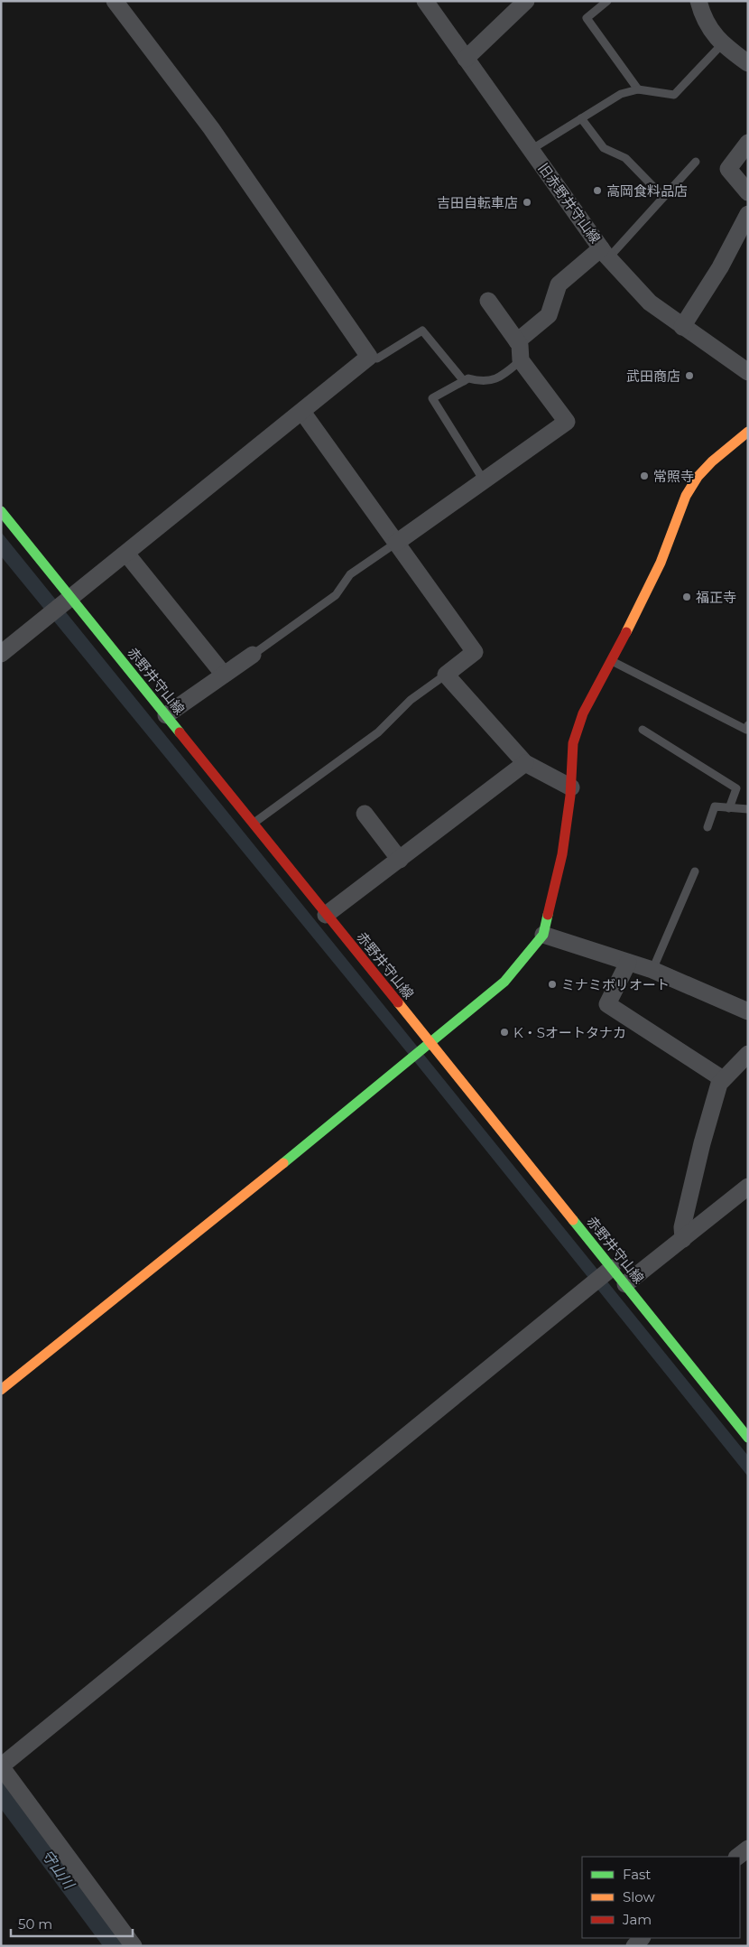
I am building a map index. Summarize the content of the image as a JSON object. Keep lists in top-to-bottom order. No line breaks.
{"streets":{"street":["旧赤野井守山線","赤野井守山線"]},"water":["守山川"],"places":["高岡食料品店","吉田自転車店","武田商店","常照寺","福正寺","ミナミボリオート","K・Sオートタナカ"],"legend":["Fast","Slow","Jam"],"scale_bar":"50 m"}
